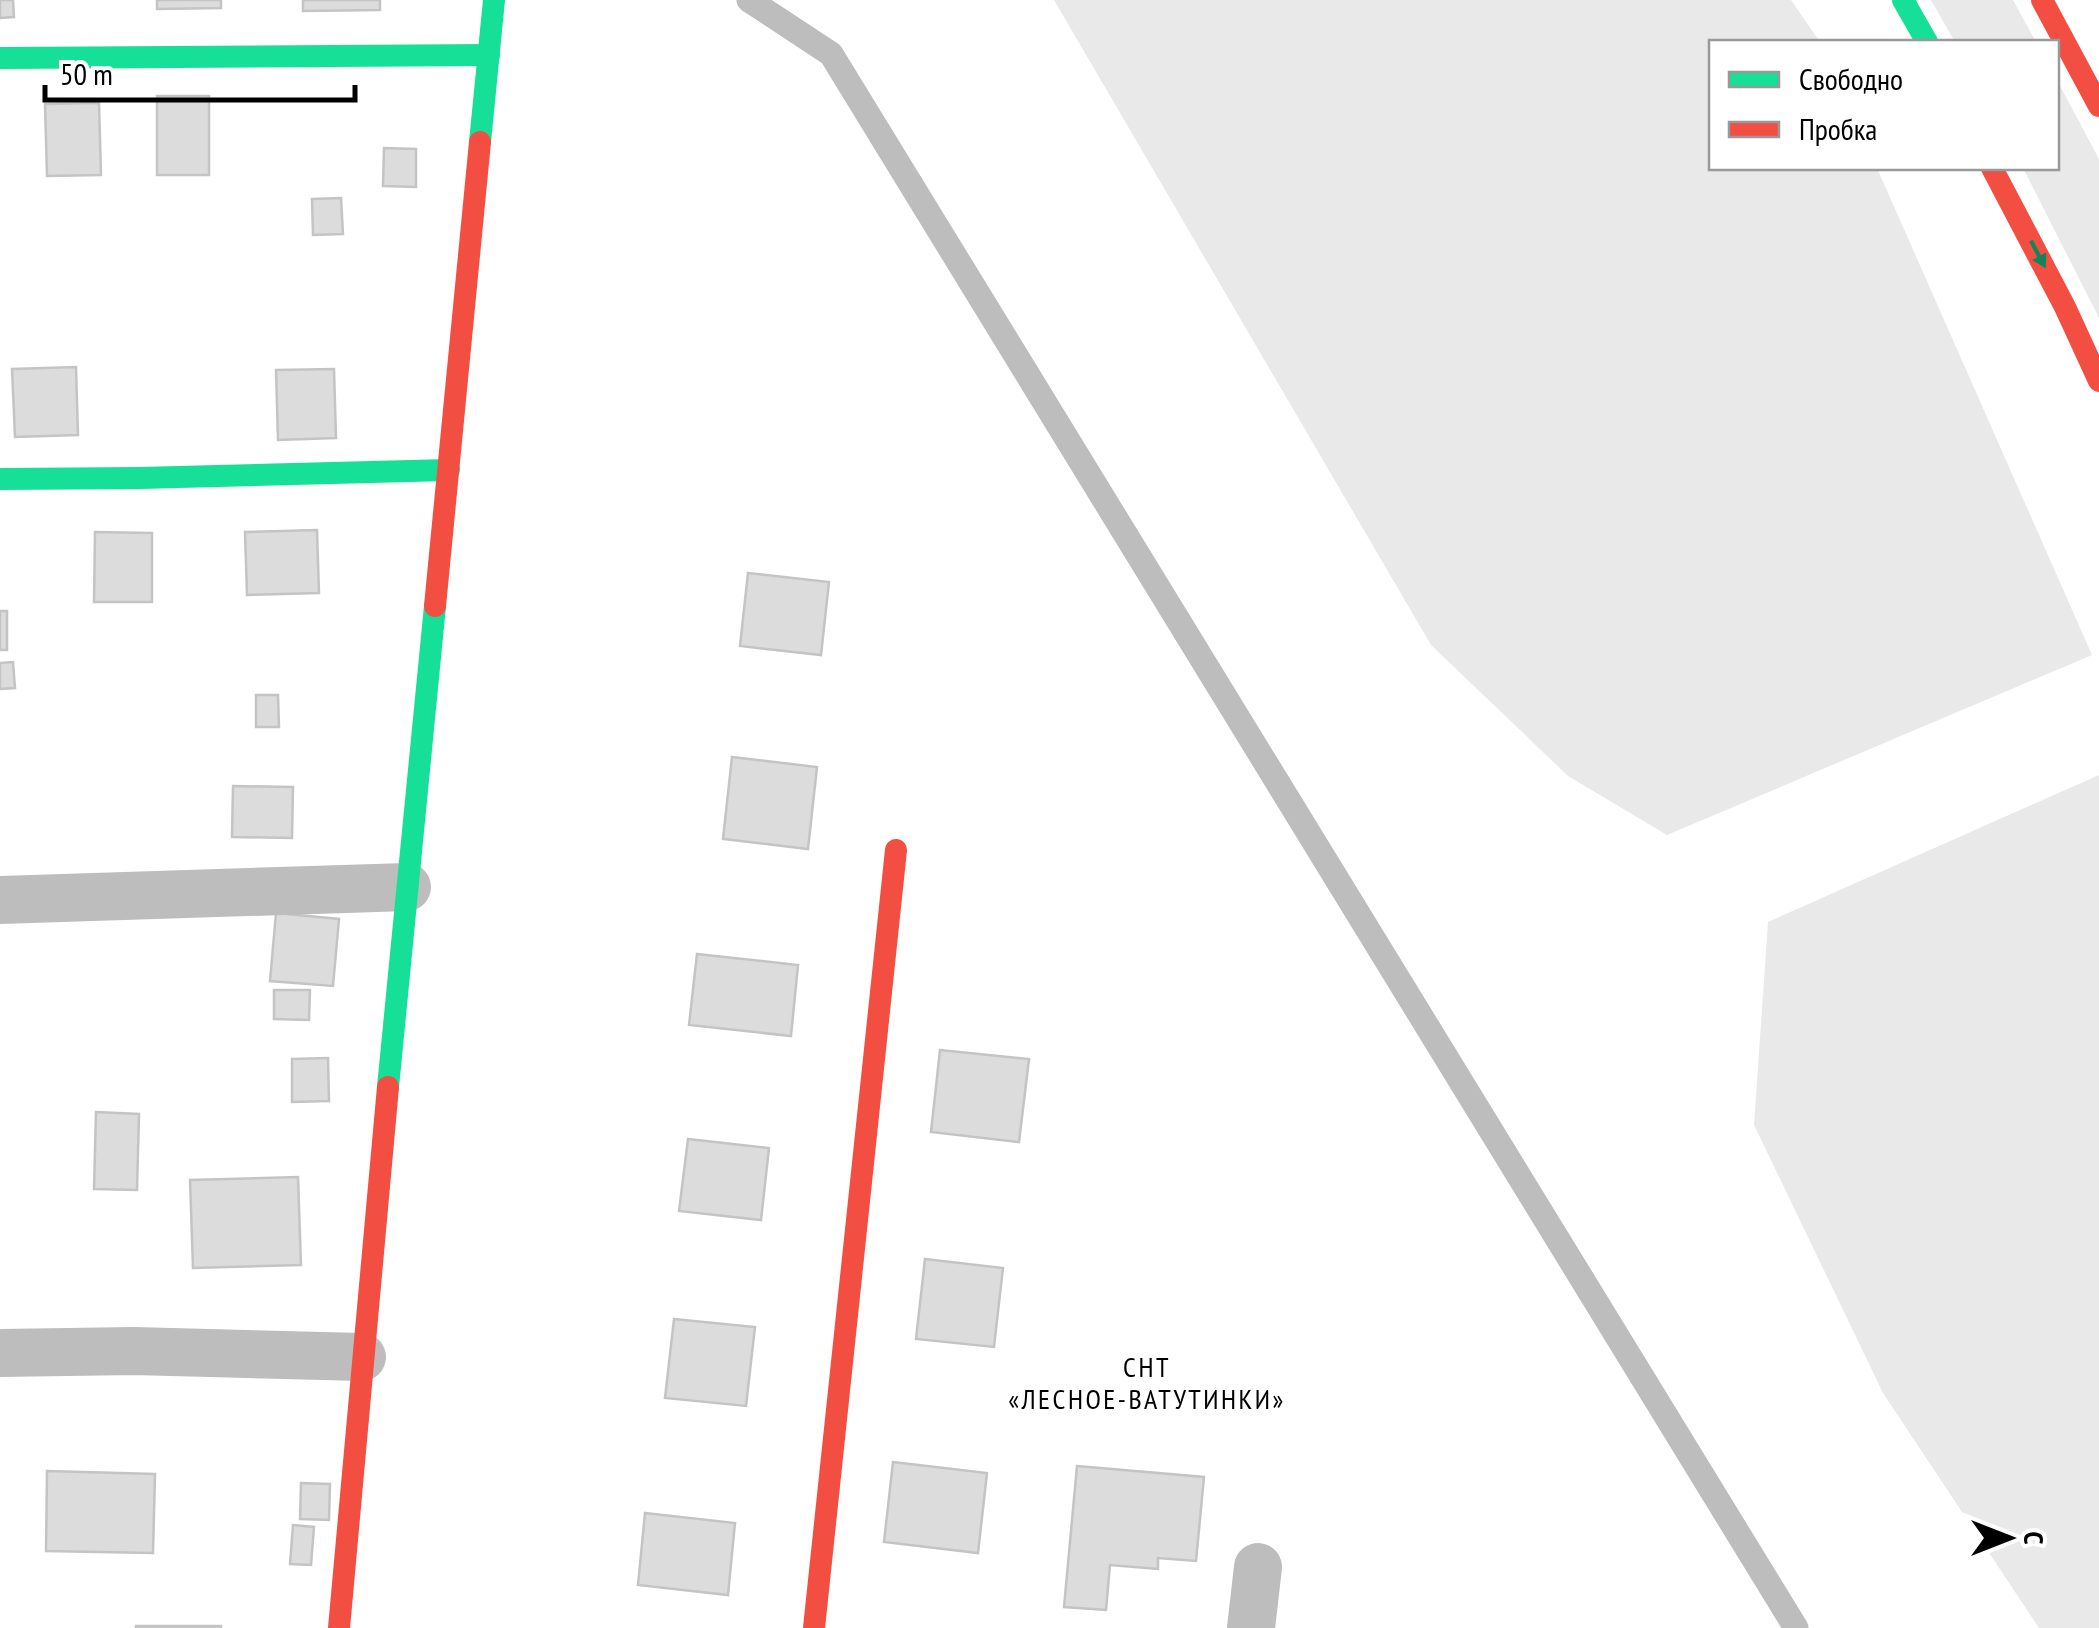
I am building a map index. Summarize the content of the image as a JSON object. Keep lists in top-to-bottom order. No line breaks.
{"districts":["СНТ «ЛЕСНОЕ-ВАТУТИНКИ»"],"legend":["Свободно","Пробка"],"scale_bar":"50 m","north":"right"}
